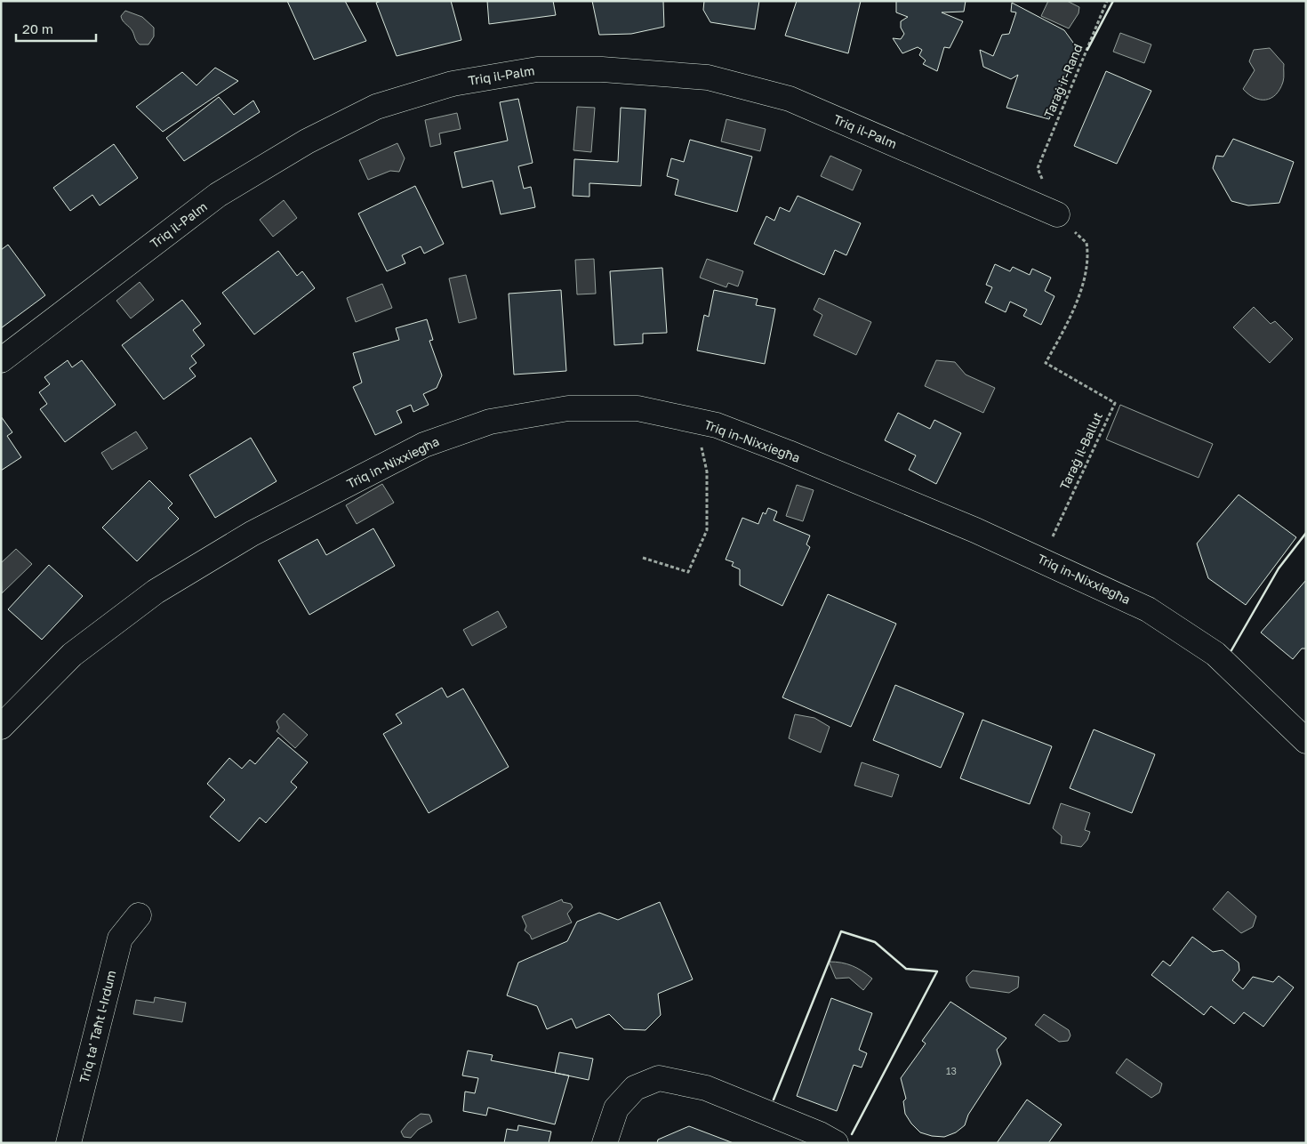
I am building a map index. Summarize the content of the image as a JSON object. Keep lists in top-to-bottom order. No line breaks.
{"streets":{"street":["Triq il-Palm","Triq in-Nixxiegħa","Triq ta' Taħt l-Irdum"],"path":["Taraġ ir-Rand","Taraġ il-Ballut"]},"crossings":[["Triq in-Nixxiegħa","Taraġ il-Ballut"]],"house_numbers":["13"],"scale_bar":"20 m"}
